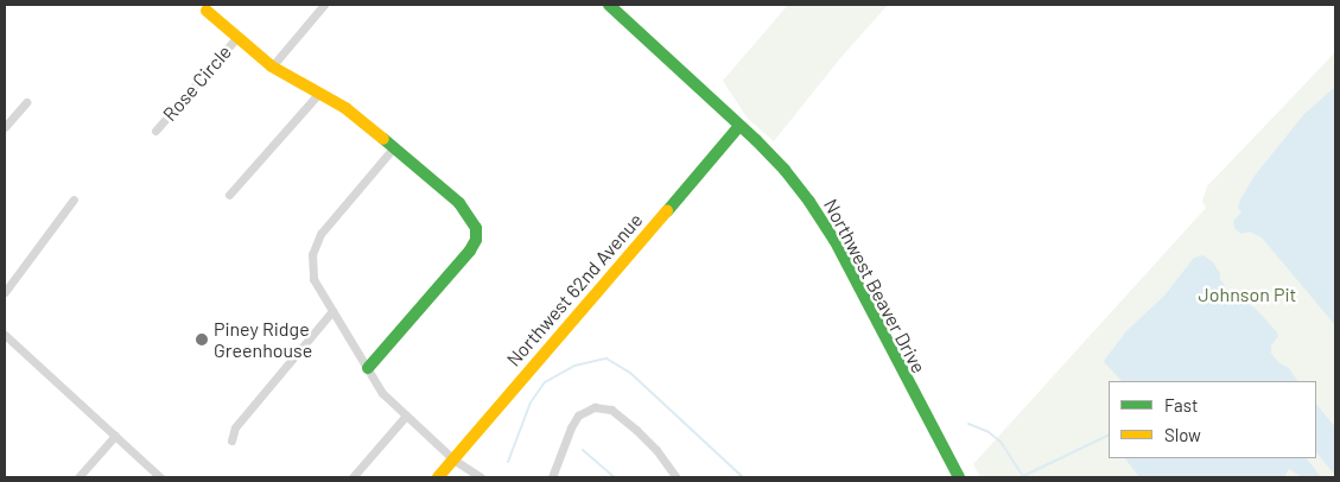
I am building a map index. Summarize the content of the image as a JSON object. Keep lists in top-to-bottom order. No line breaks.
{"streets":{"street":["Rose Circle","Northwest Beaver Drive","Northwest 62nd Avenue"]},"crossings":[["Northwest Beaver Drive","Northwest 62nd Avenue"]],"parks":["Johnson Pit"],"places":["Piney Ridge Greenhouse"],"legend":["Fast","Slow"]}
